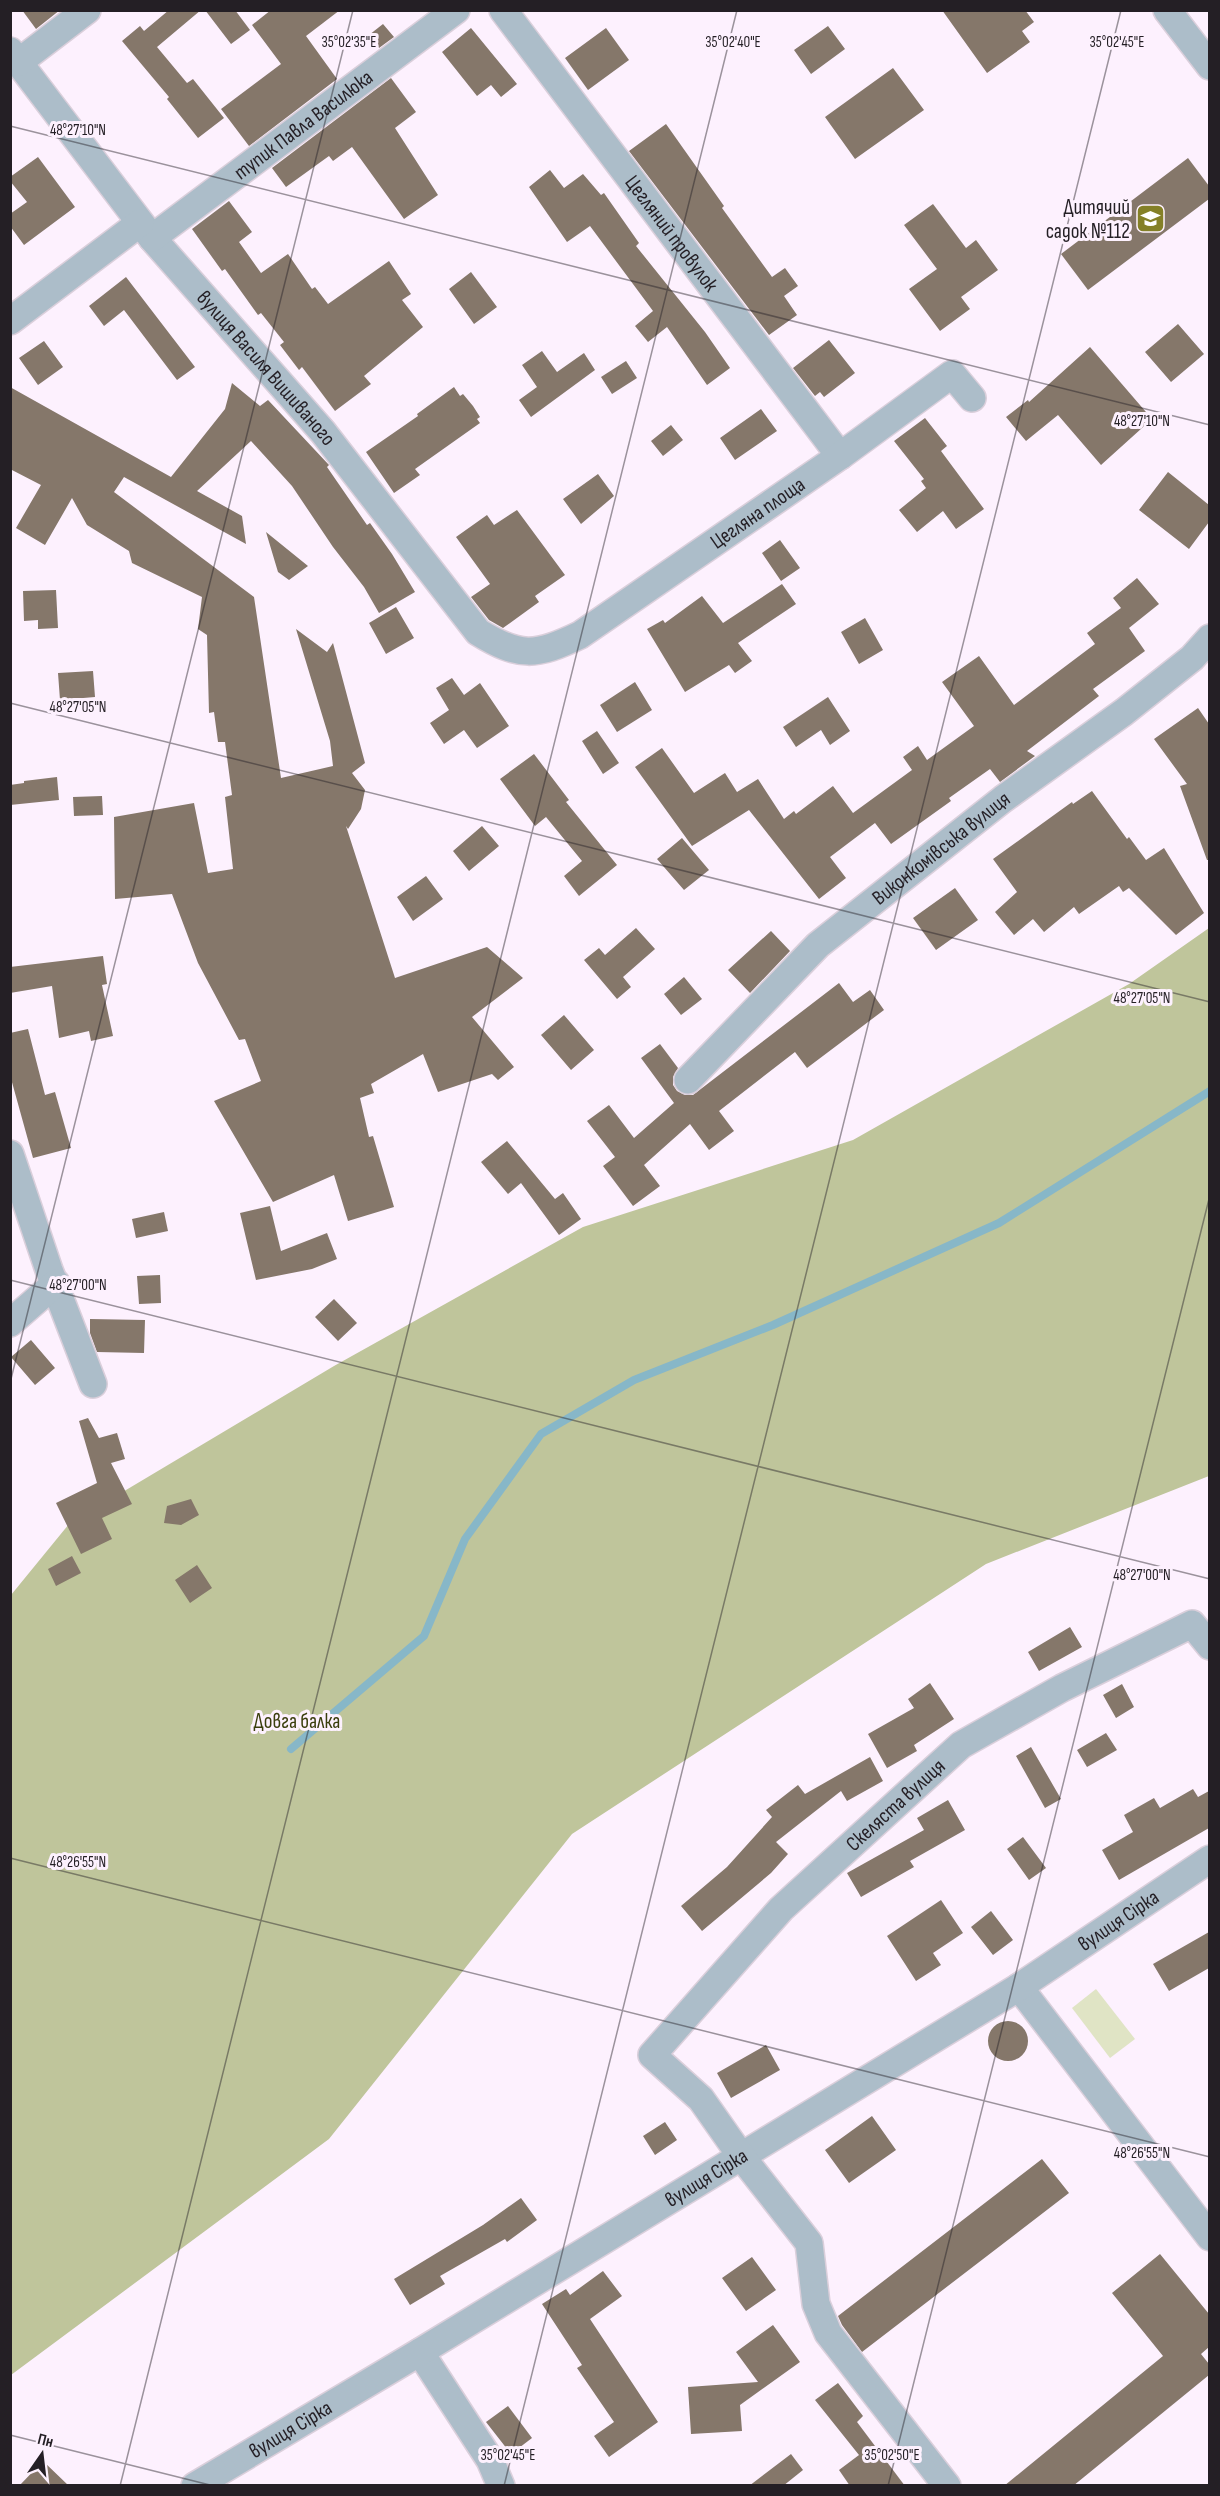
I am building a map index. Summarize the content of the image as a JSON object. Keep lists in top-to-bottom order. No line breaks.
{"streets":{"street":["тупик Павла Василюка","Цегляний провулок","вулиця Василя Вишиваного","Цегляна площа","Виконкомівська вулиця","Скеляста вулиця","вулиця Сірка"]},"crossings":[["тупик Павла Василюка","вулиця Василя Вишиваного"],["Цегляний провулок","Цегляна площа"],["вулиця Василя Вишиваного","Цегляна площа"],["Скеляста вулиця","вулиця Сірка"]],"parks":["Довга балка"],"places":{"school or university":["Дитячий садок №112"]},"north":"top","coordinates":["35°02'35\"E","35°02'40\"E","35°02'45\"E","48°27'10\"N","48°27'05\"N","48°27'00\"N","48°26'55\"N","35°02'50\"E"]}
